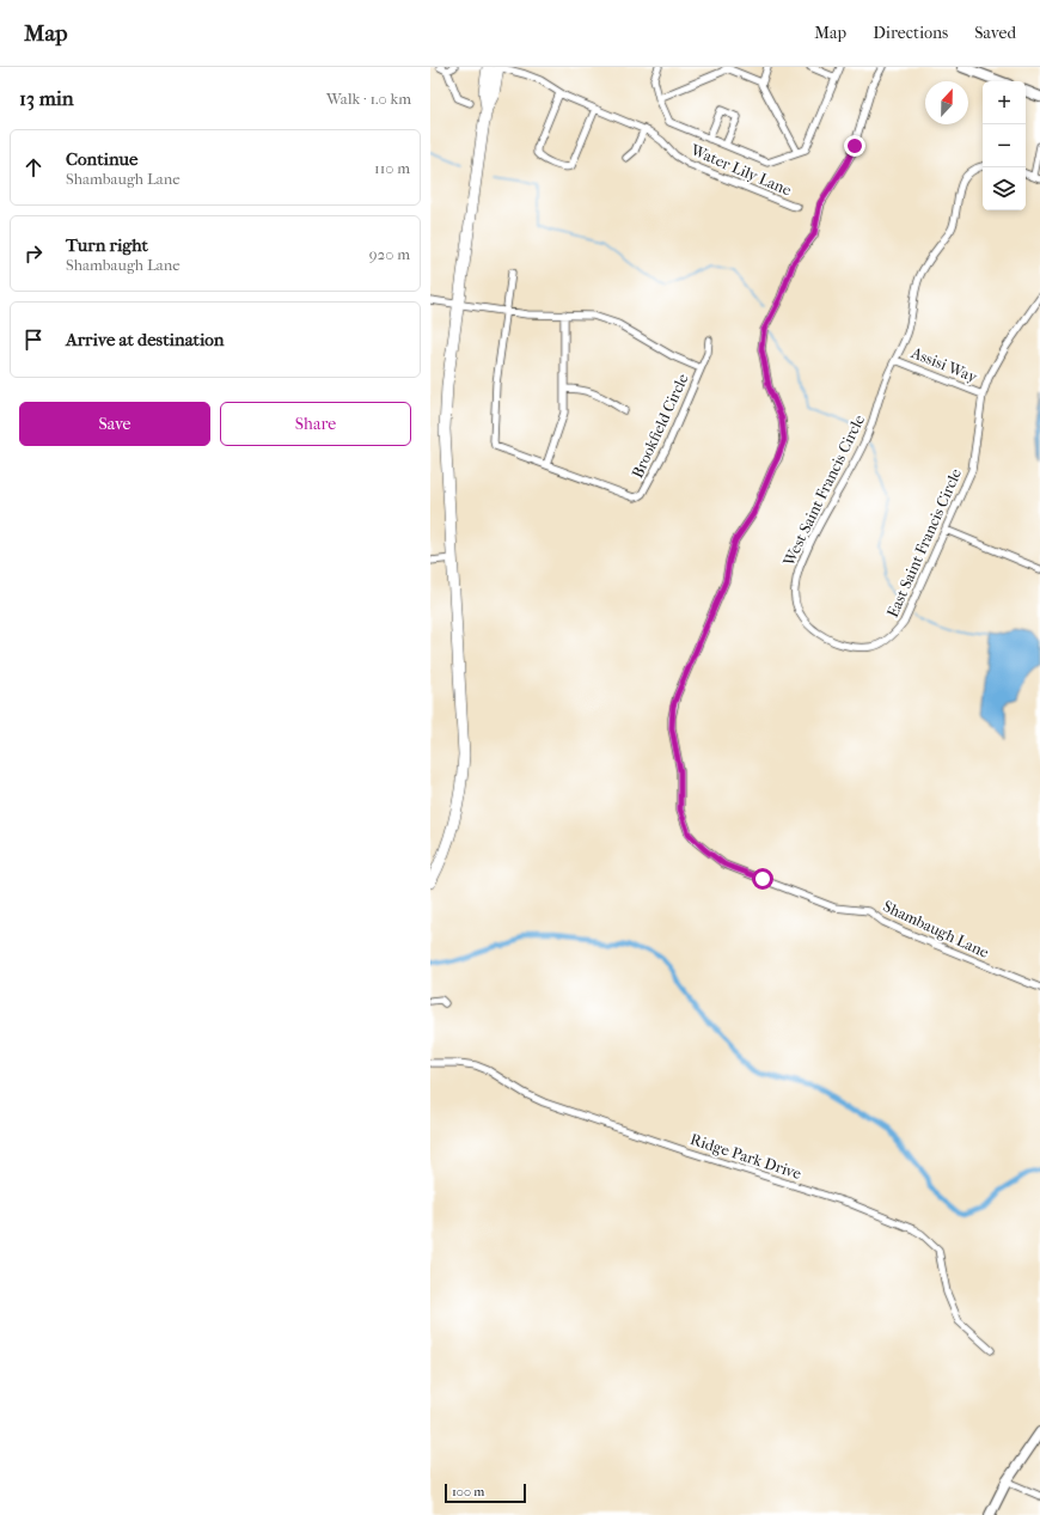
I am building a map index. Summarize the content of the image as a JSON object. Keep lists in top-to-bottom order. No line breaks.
{"streets":{"street":["Water Lily Lane","Assisi Way","Brookfield Circle","West Saint Francis Circle","East Saint Francis Circle","Shambaugh Lane","Ridge Park Drive"]},"crossings":[["Assisi Way","West Saint Francis Circle"],["Assisi Way","East Saint Francis Circle"],["West Saint Francis Circle","East Saint Francis Circle"]],"scale_bar":"100 m","north":"top","page":{"header":"Map","nav":["Map","Directions","Saved"],"heading":["13 min","Walk · 1.0 km"],"map_buttons":["+","−"],"list":[["Continue","Shambaugh Lane","110 m"],["Turn right","Shambaugh Lane","920 m"],"Arrive at destination"],"buttons":["Save","Share"],"scale":"100 m"}}
